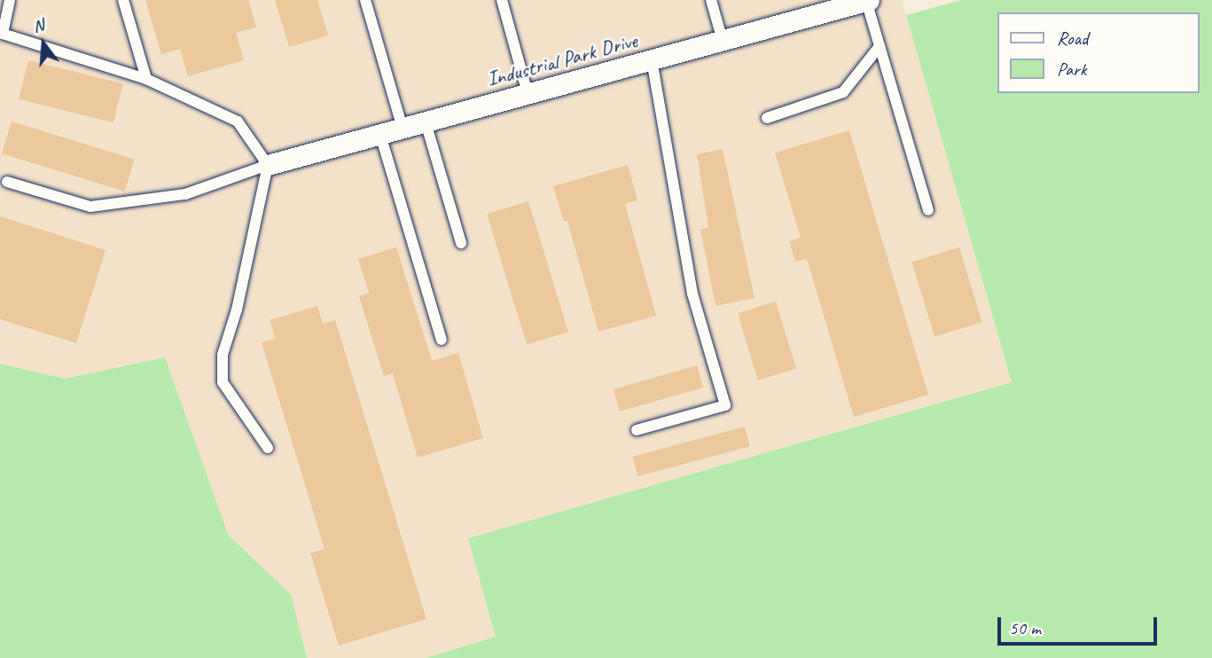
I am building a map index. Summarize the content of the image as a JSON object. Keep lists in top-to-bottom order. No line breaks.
{"streets":{"street":["Industrial Park Drive"]},"legend":["Road","Park"],"scale_bar":"50 m","north":"top"}
